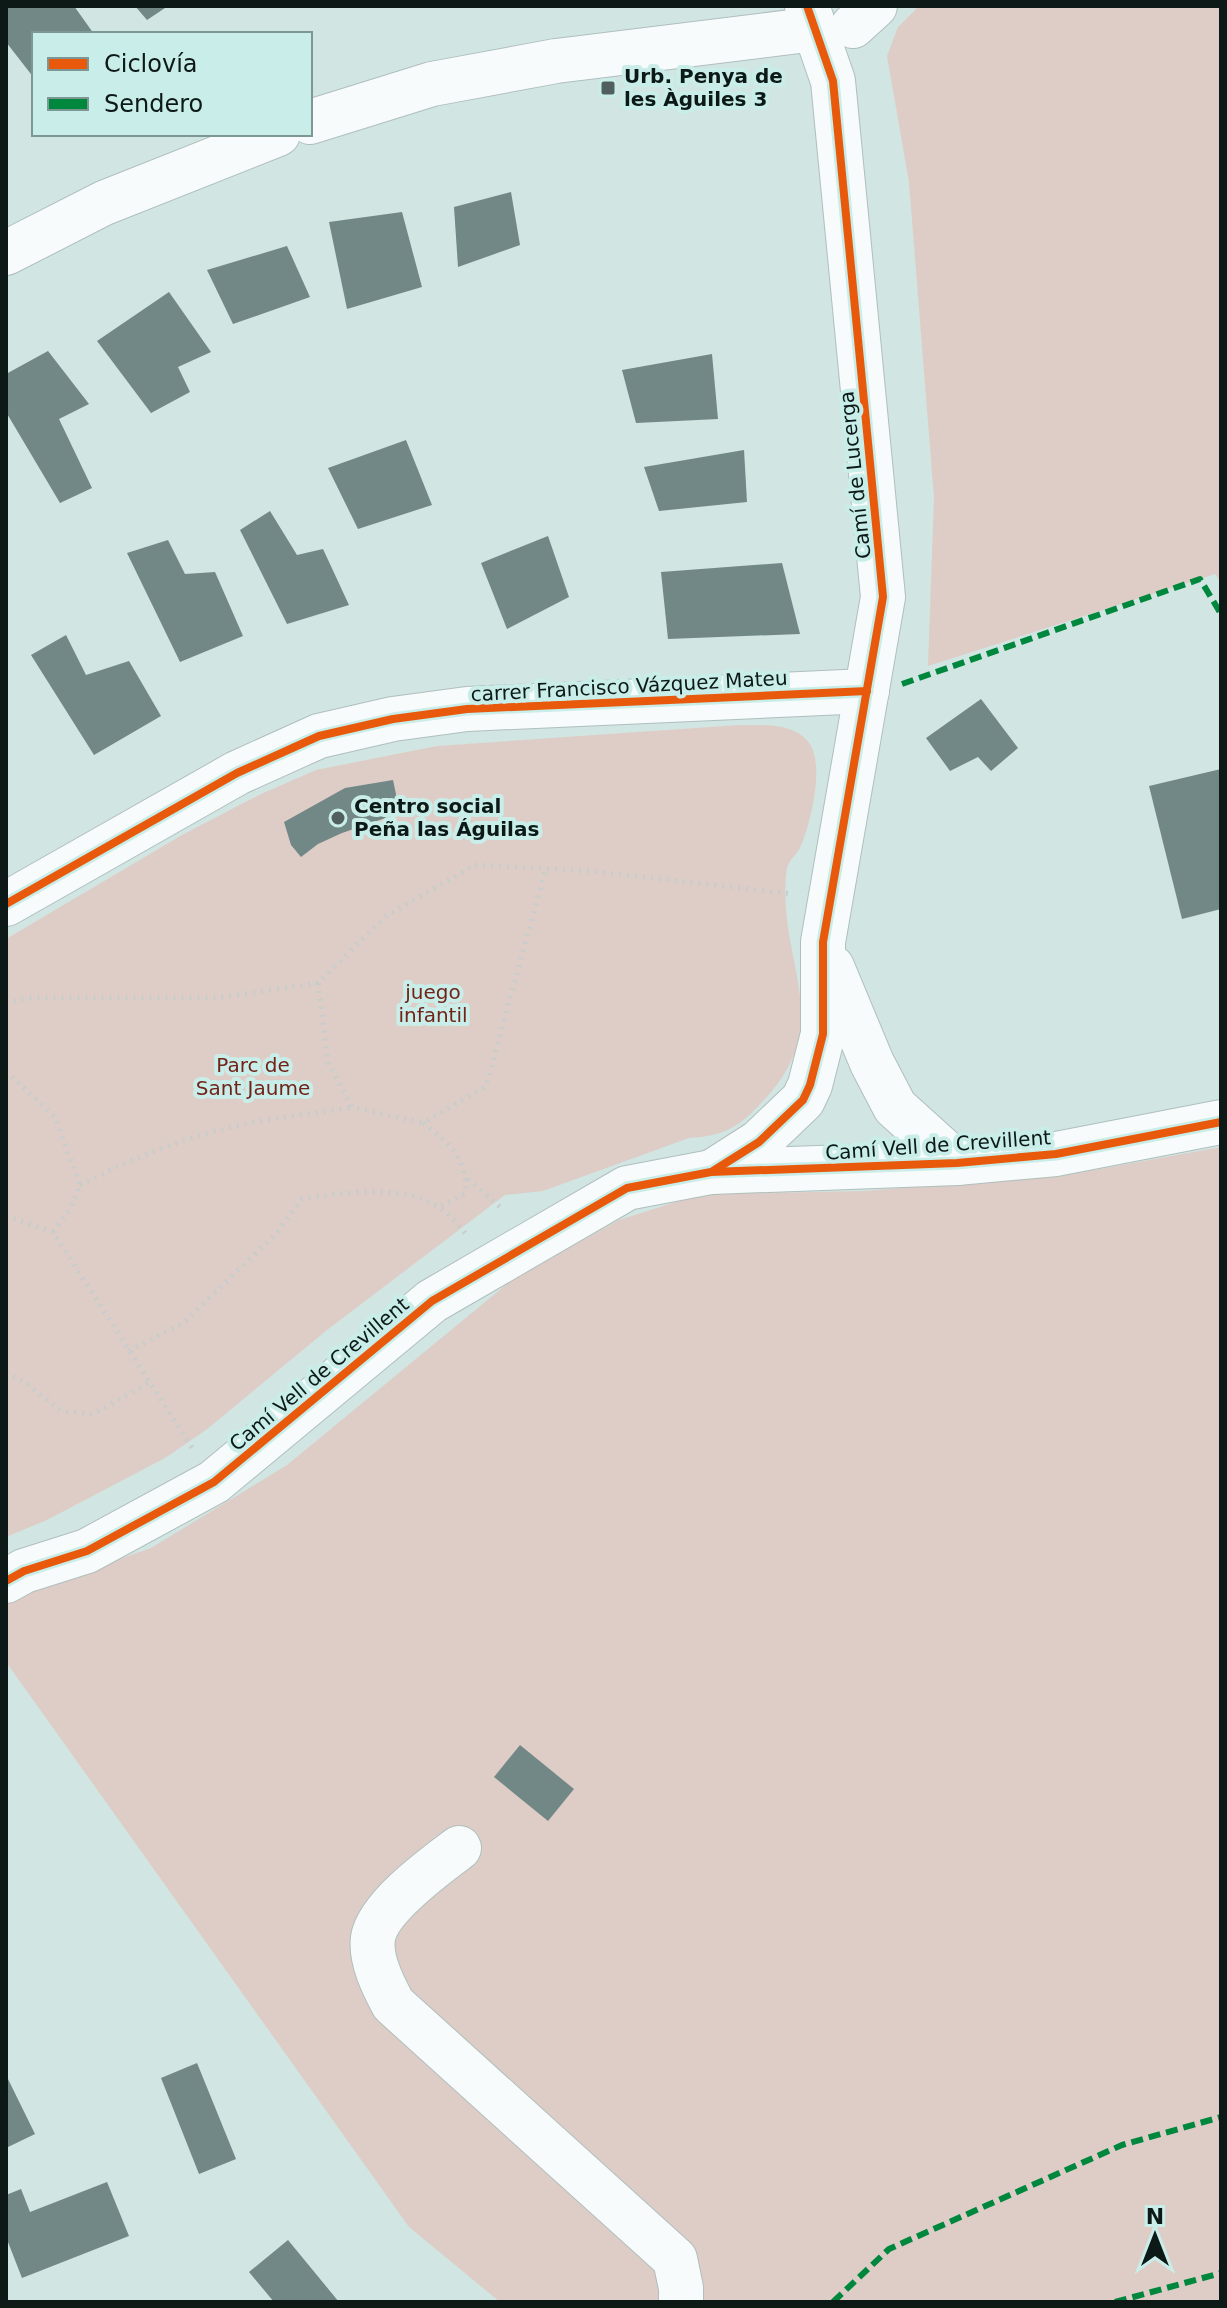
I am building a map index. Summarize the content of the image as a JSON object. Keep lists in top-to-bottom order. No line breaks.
{"streets":{"street":["Camí de Lucerga","carrer Francisco Vázquez Mateu","Camí Vell de Crevillent"]},"crossings":[["Camí de Lucerga","carrer Francisco Vázquez Mateu"]],"parks":["juego infantil","Parc de Sant Jaume"],"places":{"transit":["Urb. Penya de les Àguiles 3"],"other":["Centro social Peña las Águilas"]},"legend":["Ciclovía","Sendero"],"north":"top"}
